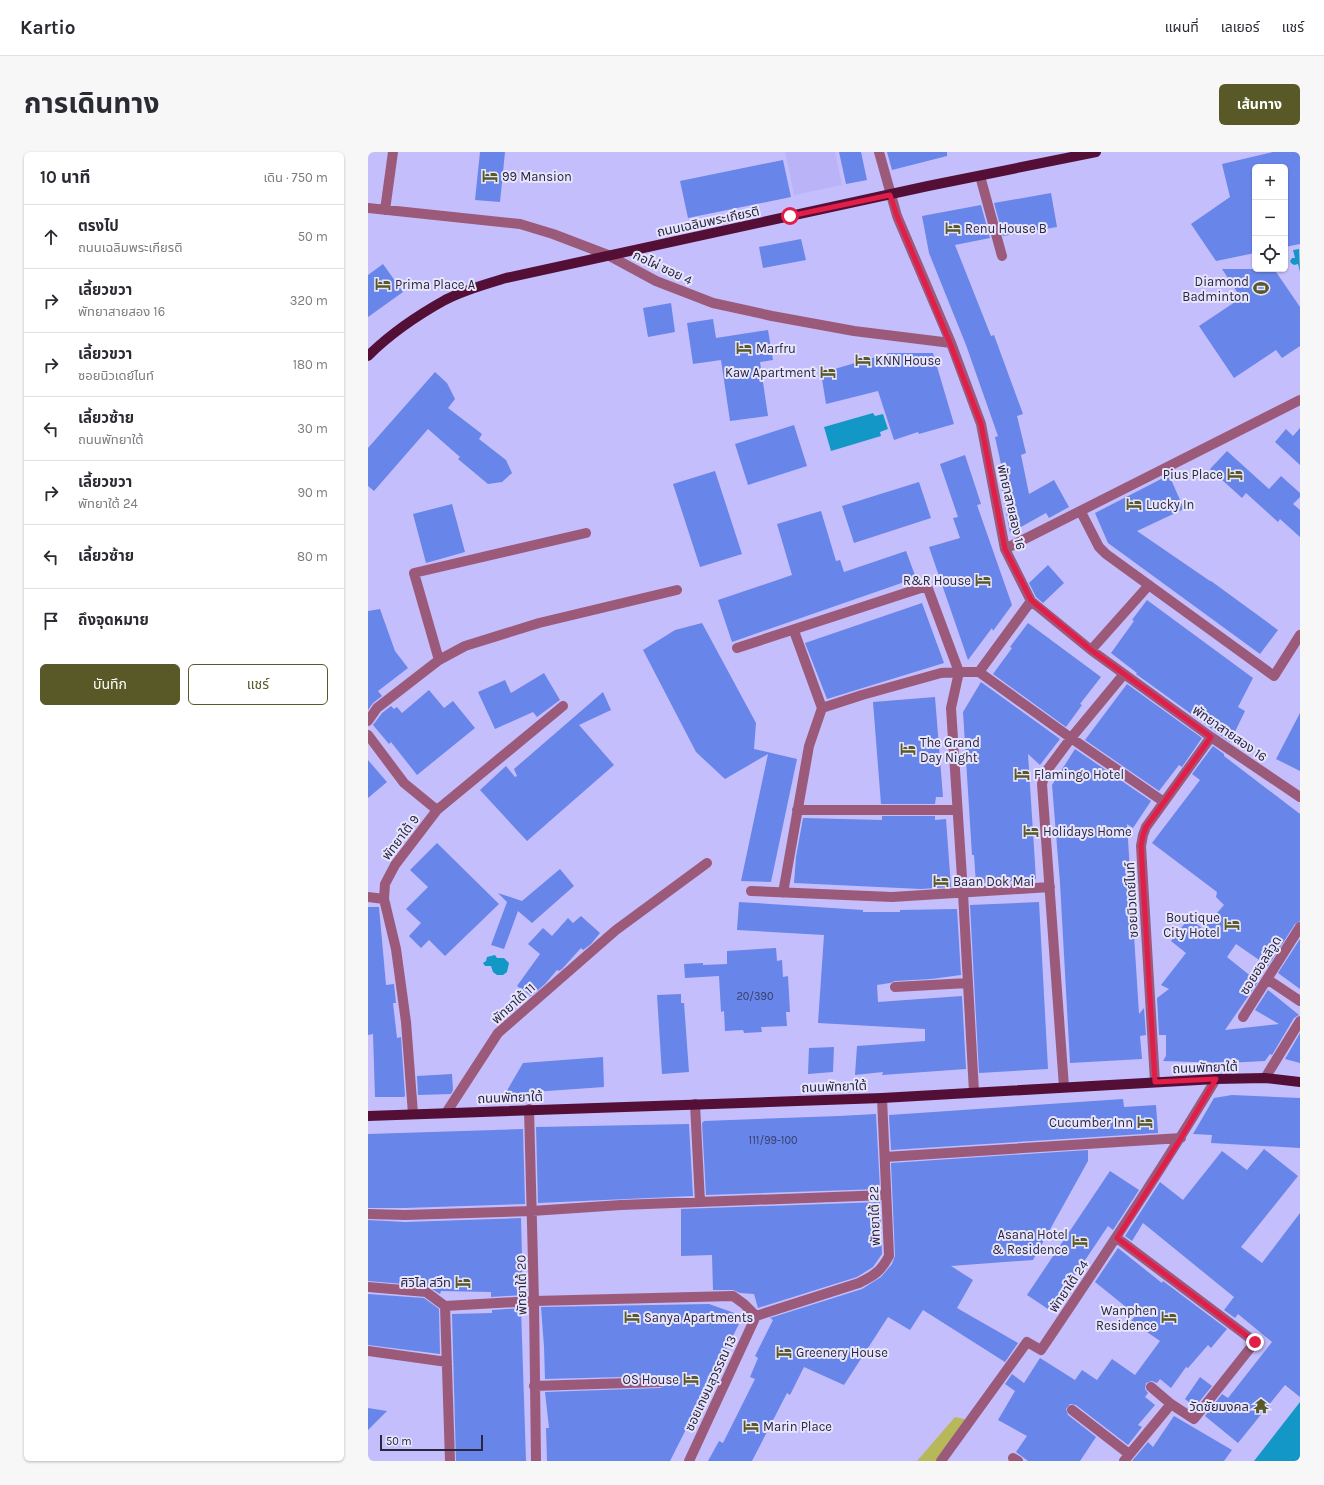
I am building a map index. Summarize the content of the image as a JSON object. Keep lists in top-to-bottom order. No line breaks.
{"streets":{"main road":["ถนนเฉลิมพระเกียรติ","ถนนพัทยาใต้"],"street":["กอไผ่ ซอย 4","พัทยาสายสอง 16","พัทยาใต้ 9","ซอยนิวเดย์ไนท์","ซอยฮอลลีวูด","พัทยาใต้ 11","พัทยาใต้ 22","พัทยาใต้ 20","พัทยาใต้ 24","ซอยเกษมสุวรรณ 13"]},"crossings":[["ถนนเฉลิมพระเกียรติ","กอไผ่ ซอย 4"],["ถนนเฉลิมพระเกียรติ","พัทยาสายสอง 16"],["กอไผ่ ซอย 4","พัทยาสายสอง 16"],["พัทยาสายสอง 16","ซอยนิวเดย์ไนท์"],["พัทยาใต้ 9","ถนนพัทยาใต้"],["ซอยนิวเดย์ไนท์","ถนนพัทยาใต้"],["พัทยาใต้ 11","ถนนพัทยาใต้"],["ถนนพัทยาใต้","พัทยาใต้ 22"],["ถนนพัทยาใต้","พัทยาใต้ 20"],["ถนนพัทยาใต้","พัทยาใต้ 24"],["พัทยาใต้ 22","ซอยเกษมสุวรรณ 13"]],"places":{"hotel":["99 Mansion","Renu House B","Prima Place A","Marfru","KNN House","Kaw Apartment","Pius Place","Lucky In","R&R House","The Grand Day Night","Flamingo Hotel","Holidays Home","Baan Dok Mai","Boutique City Hotel","Cucumber Inn","Asana Hotel & Residence","ศิวิไล สวีท","Sanya Apartments","Wanphen Residence","Greenery House","OS House","Marin Place"],"sports":["Diamond Badminton"],"temple":["วัดชัยมงคล"]},"house_numbers":["20/390","111/99-100"],"scale_bar":"50 m","page":{"header":"Kartio","nav":["แผนที่","เลเยอร์","แชร์"],"title":"การเดินทาง","buttons":["เส้นทาง",["บันทึก","แชร์"]],"heading":["10 นาที","เดิน · 750 m"],"map_buttons":["+","−"],"list":[["ตรงไป","ถนนเฉลิมพระเกียรติ","50 m"],["เลี้ยวขวา","พัทยาสายสอง 16","320 m"],["เลี้ยวขวา","ซอยนิวเดย์ไนท์","180 m"],["เลี้ยวซ้าย","ถนนพัทยาใต้","30 m"],["เลี้ยวขวา","พัทยาใต้ 24","90 m"],["เลี้ยวซ้าย","80 m"],"ถึงจุดหมาย"],"scale":"50 m"}}
